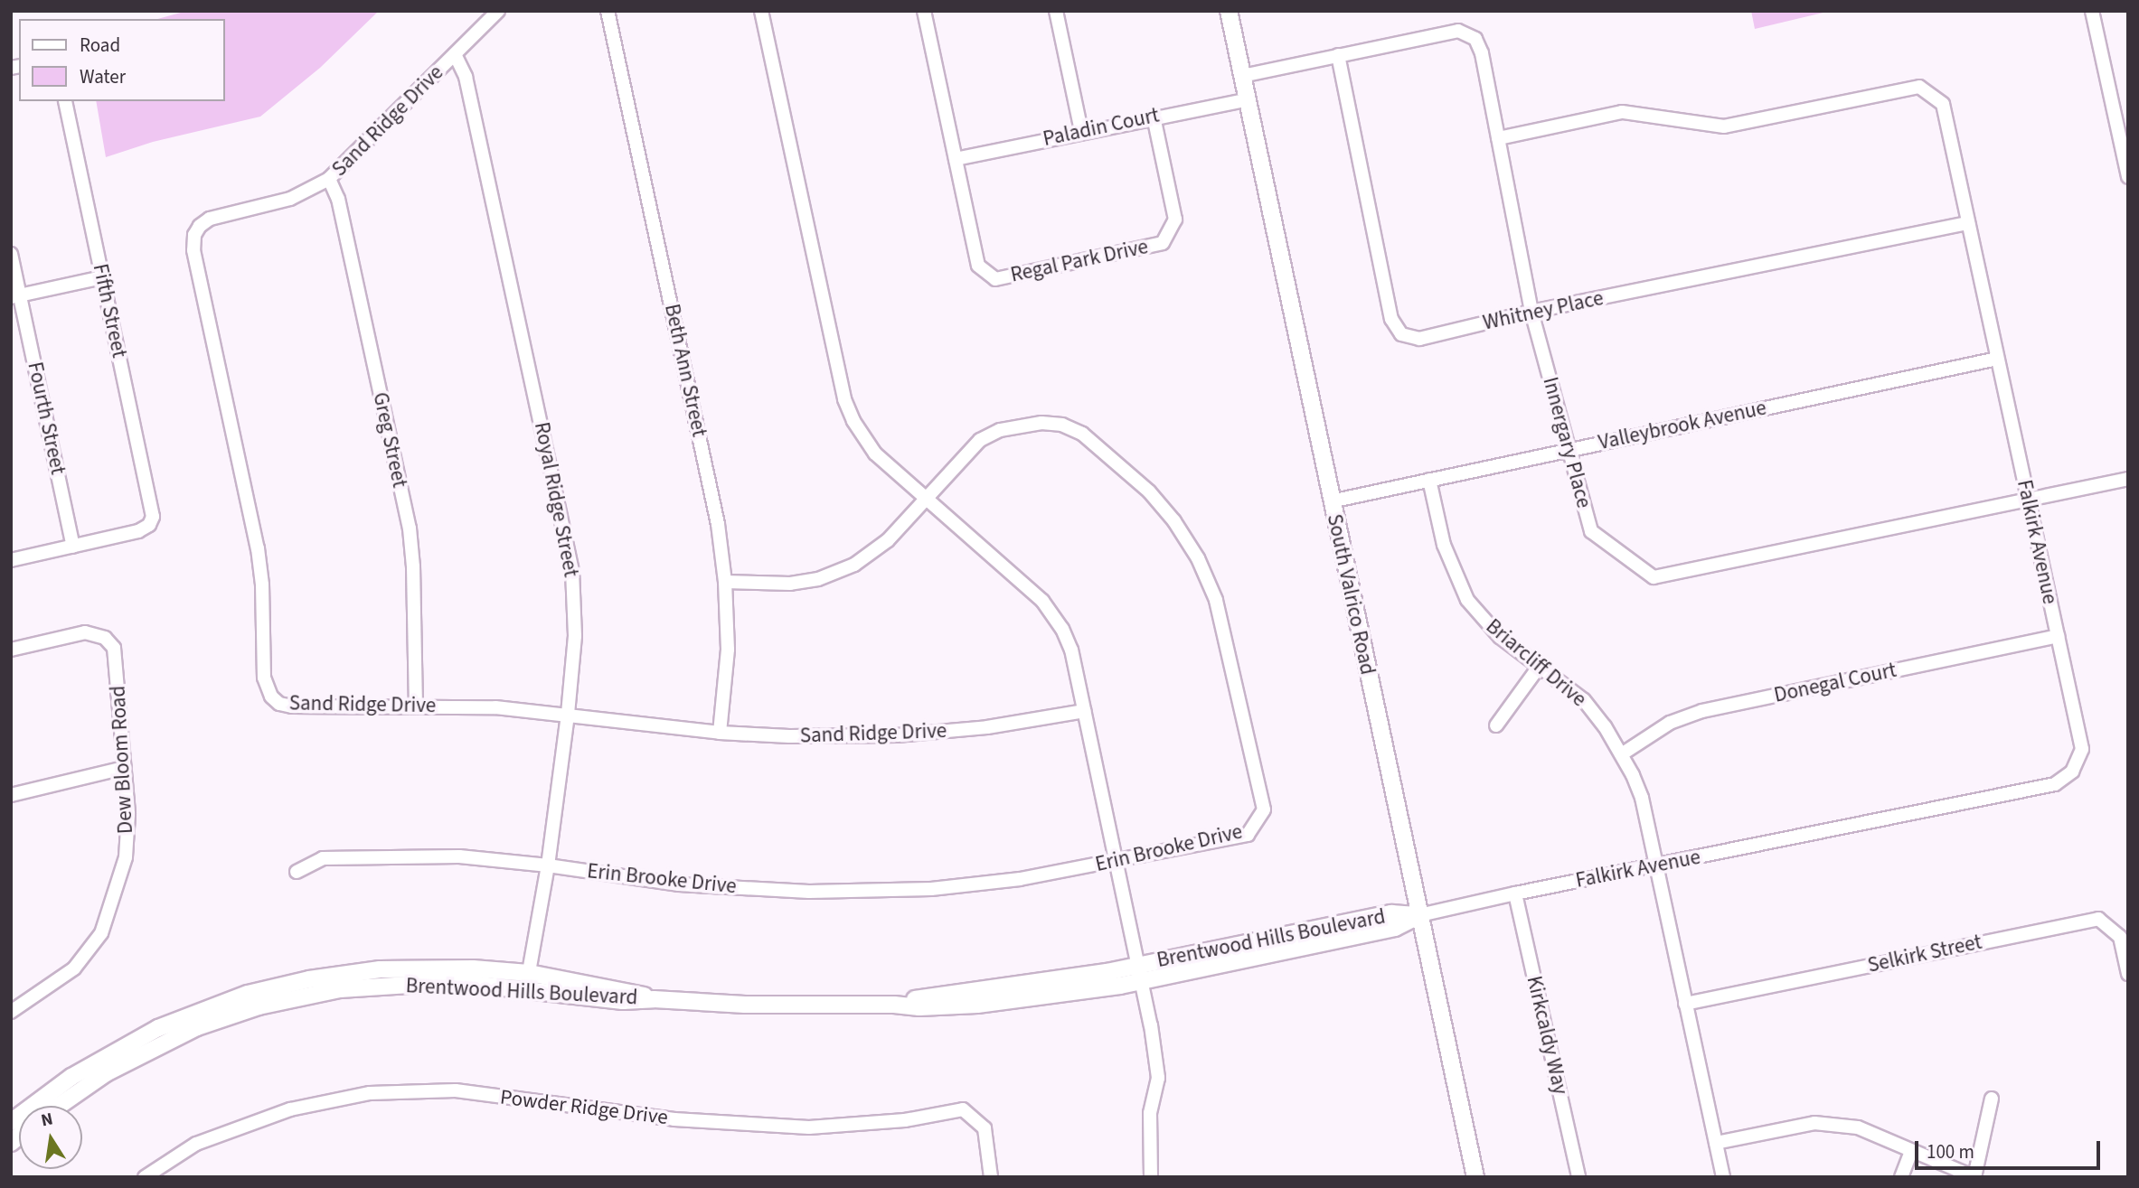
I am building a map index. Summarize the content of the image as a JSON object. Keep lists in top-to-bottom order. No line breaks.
{"streets":{"street":["Sand Ridge Drive","Paladin Court","Regal Park Drive","Fifth Street","Whitney Place","Beth Ann Street","Fourth Street","Valleybrook Avenue","Greg Street","Innergary Place","Royal Ridge Street","Falkirk Avenue","South Valrico Road","Briarcliff Drive","Donegal Court","Dew Bloom Road","Erin Brooke Drive","Brentwood Hills Boulevard","Selkirk Street","Kirkcaldy Way","Powder Ridge Drive"]},"crossings":[["Sand Ridge Drive","Beth Ann Street"],["Sand Ridge Drive","Greg Street"],["Sand Ridge Drive","Royal Ridge Street"],["Paladin Court","Regal Park Drive"],["Paladin Court","South Valrico Road"],["Fifth Street","Fourth Street"],["Whitney Place","Innergary Place"],["Whitney Place","Falkirk Avenue"],["Beth Ann Street","Erin Brooke Drive"],["Valleybrook Avenue","Innergary Place"],["Valleybrook Avenue","Falkirk Avenue"],["Valleybrook Avenue","South Valrico Road"],["Valleybrook Avenue","Briarcliff Drive"],["Innergary Place","Falkirk Avenue"],["Innergary Place","South Valrico Road"],["Royal Ridge Street","Erin Brooke Drive"],["Royal Ridge Street","Brentwood Hills Boulevard"],["Falkirk Avenue","South Valrico Road"],["Falkirk Avenue","Briarcliff Drive"],["Falkirk Avenue","Donegal Court"],["Falkirk Avenue","Brentwood Hills Boulevard"],["Falkirk Avenue","Kirkcaldy Way"],["South Valrico Road","Brentwood Hills Boulevard"],["Briarcliff Drive","Donegal Court"],["Briarcliff Drive","Selkirk Street"]],"legend":["Road","Water"],"scale_bar":"100 m","north":"top"}
